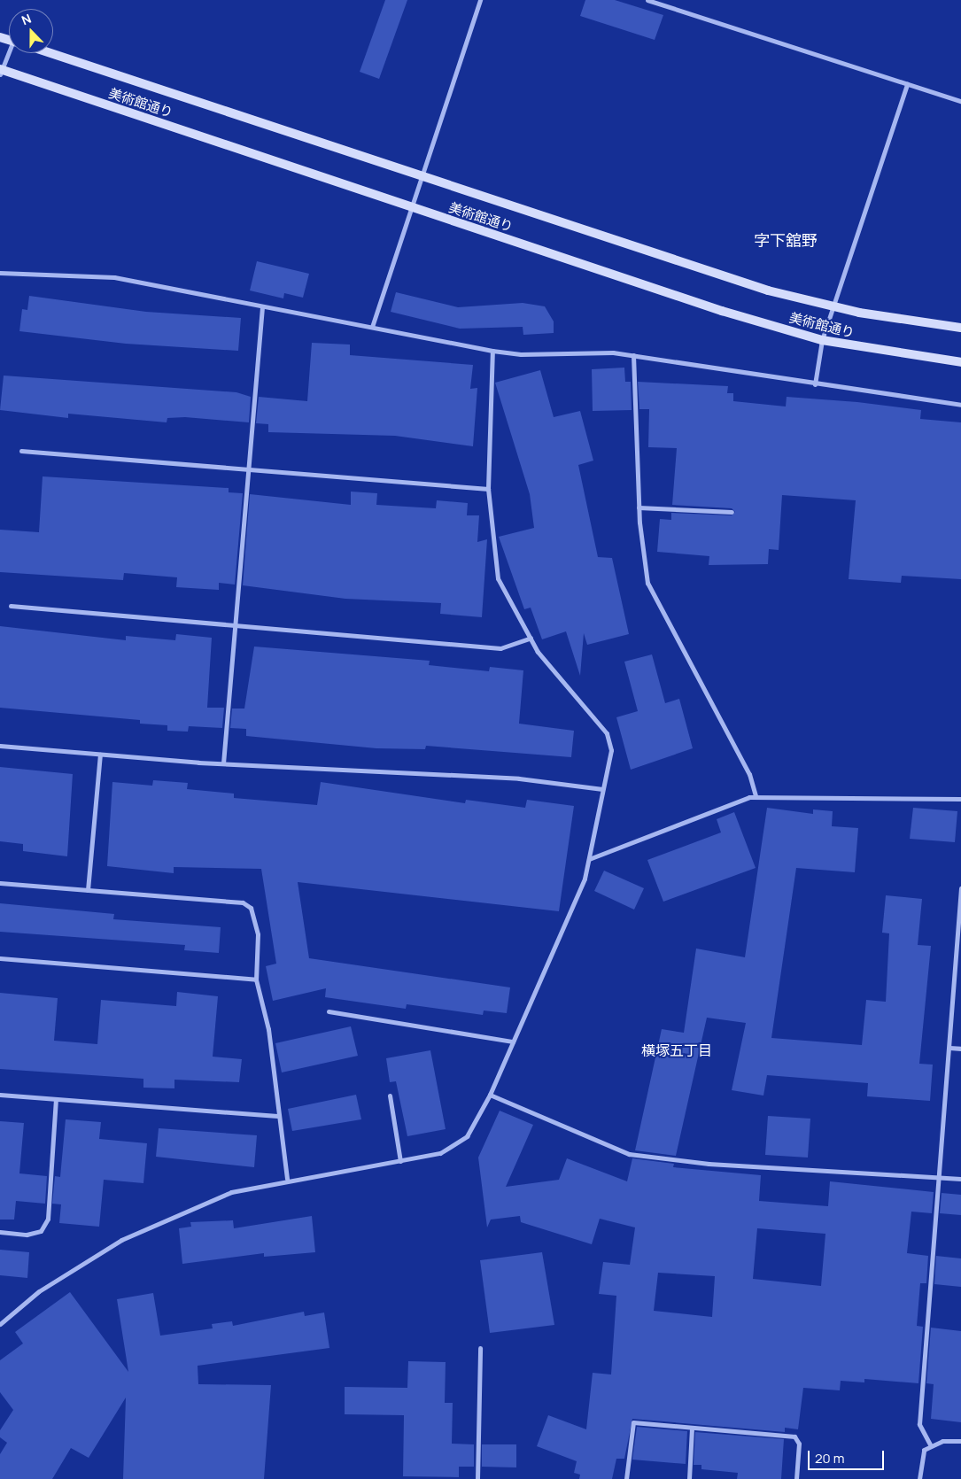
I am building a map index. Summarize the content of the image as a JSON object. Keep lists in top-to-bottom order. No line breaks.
{"streets":{"street":["美術館通り"]},"districts":["字下舘野","横塚五丁目"],"scale_bar":"20 m","north":"top"}
